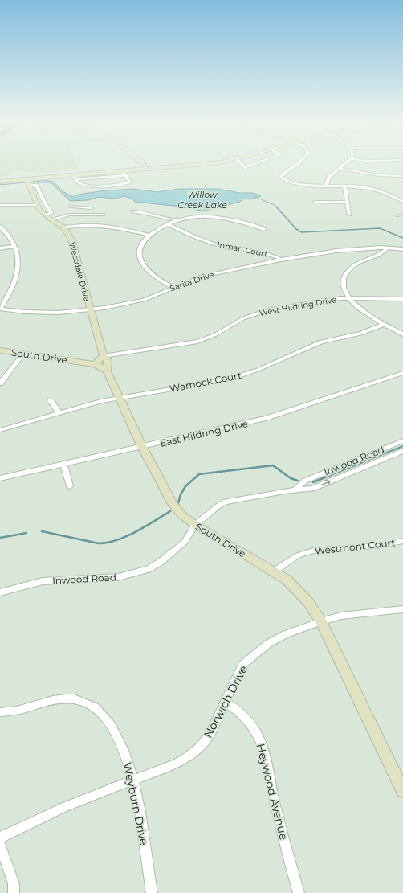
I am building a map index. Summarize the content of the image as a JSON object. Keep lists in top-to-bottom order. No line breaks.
{"streets":{"street":["Inman Court","Westdale Drive","Sarita Drive","West Hildring Drive","South Drive","Warnock Court","East Hildring Drive","Inwood Road","Westmont Court","Norwich Drive","Heywood Avenue","Weyburn Drive"]},"crossings":[["Inman Court","Sarita Drive"],["Westdale Drive","Sarita Drive"],["Westdale Drive","West Hildring Drive"],["Westdale Drive","South Drive"],["South Drive","Warnock Court"],["South Drive","East Hildring Drive"],["South Drive","Inwood Road"],["South Drive","Westmont Court"],["South Drive","Norwich Drive"],["Norwich Drive","Heywood Avenue"],["Norwich Drive","Weyburn Drive"]],"water":["Willow Creek Lake"]}
